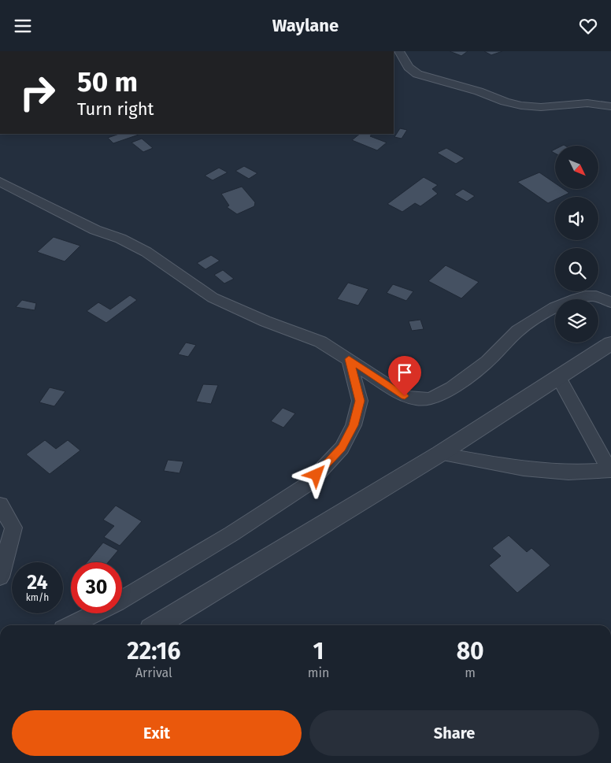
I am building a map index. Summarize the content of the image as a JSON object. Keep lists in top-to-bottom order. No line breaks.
{"north":"bottom right","page":{"header":"Waylane","turn":["50 m","Turn right"],"speed":"24 km/h","limit":"30","eta":["22:16","Arrival","1","min","80","m"],"buttons":["Exit","Share"]}}
